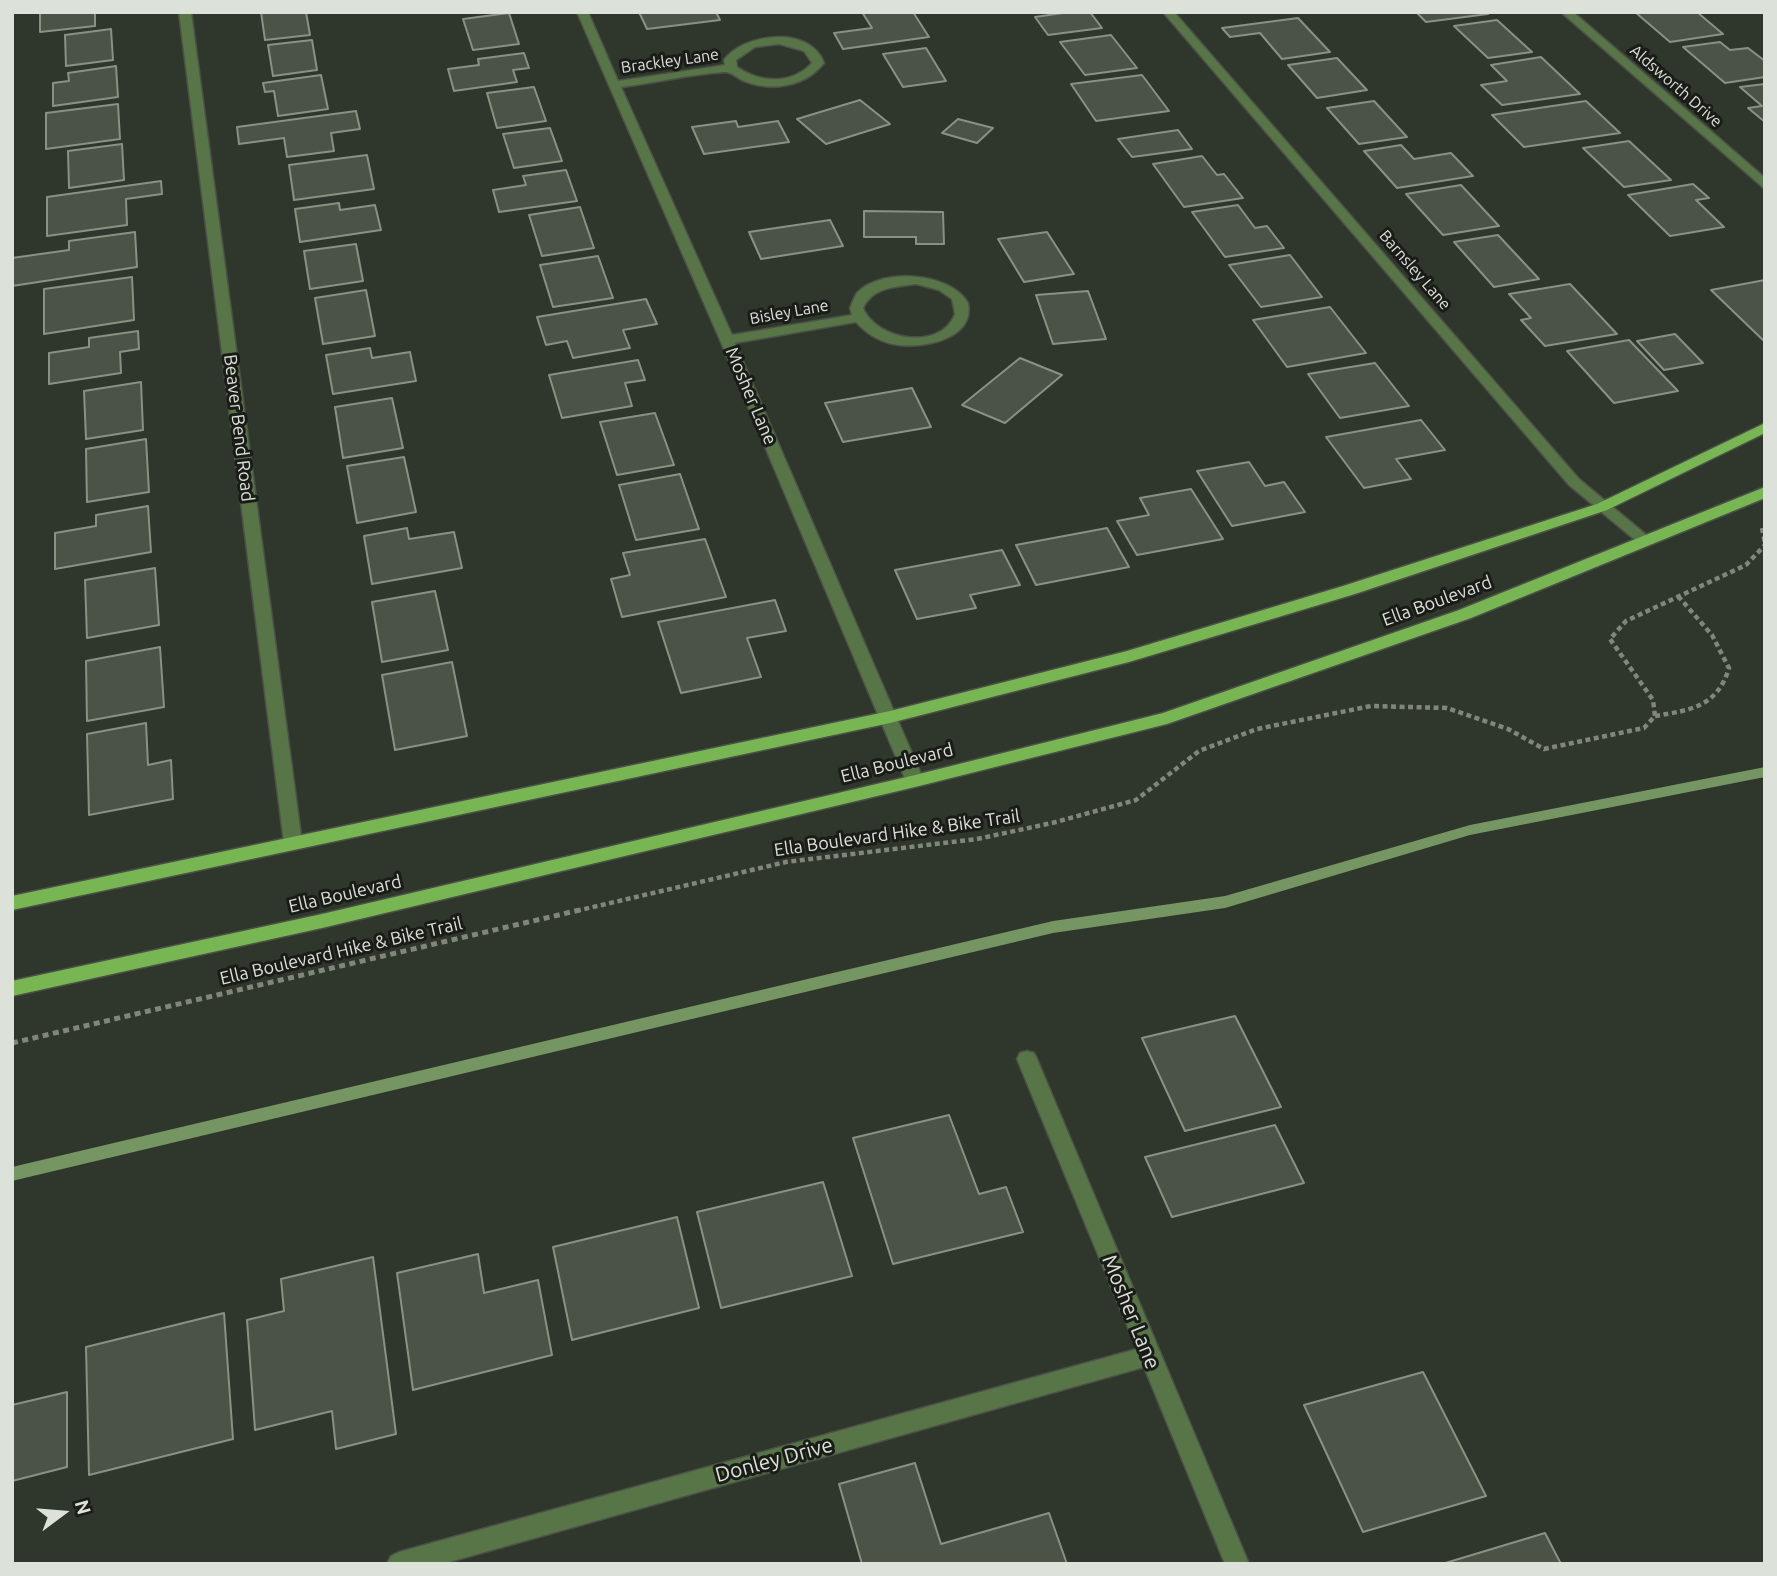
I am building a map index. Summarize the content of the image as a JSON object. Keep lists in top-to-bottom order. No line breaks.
{"streets":{"main road":["Ella Boulevard"],"street":["Brackley Lane","Aldsworth Drive","Barnsley Lane","Bisley Lane","Mosher Lane","Beaver Bend Road","Donley Drive"],"path":["Ella Boulevard Hike & Bike Trail"]},"crossings":[["Brackley Lane","Mosher Lane"],["Barnsley Lane","Ella Boulevard"],["Bisley Lane","Mosher Lane"],["Mosher Lane","Ella Boulevard"],["Mosher Lane","Donley Drive"],["Beaver Bend Road","Ella Boulevard"]],"north":"right"}
